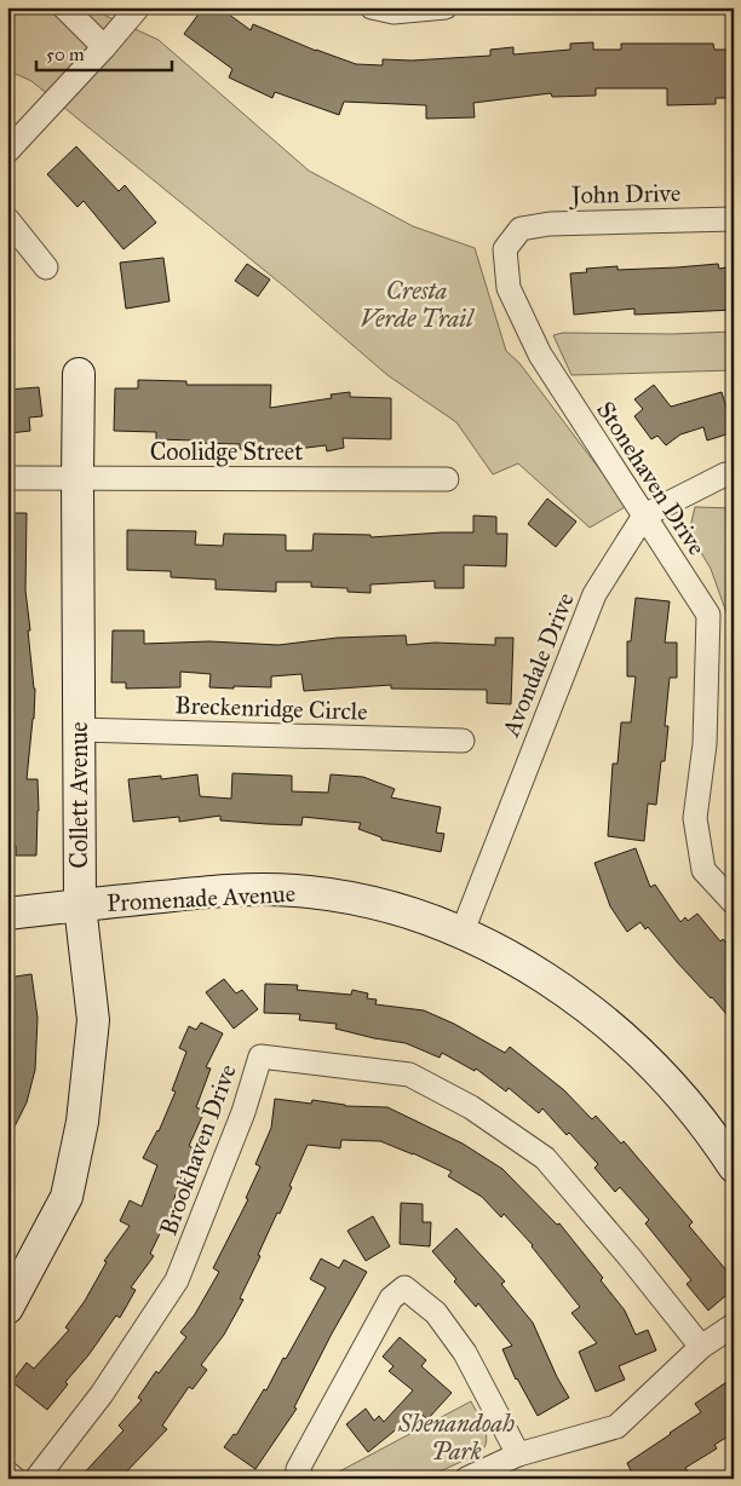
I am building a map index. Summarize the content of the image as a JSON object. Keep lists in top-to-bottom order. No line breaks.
{"streets":{"street":["John Drive","Coolidge Street","Stonehaven Drive","Avondale Drive","Breckenridge Circle","Collett Avenue","Promenade Avenue","Brookhaven Drive"]},"crossings":[["John Drive","Stonehaven Drive"],["Coolidge Street","Collett Avenue"],["Stonehaven Drive","Avondale Drive"],["Avondale Drive","Promenade Avenue"],["Breckenridge Circle","Collett Avenue"],["Collett Avenue","Promenade Avenue"]],"parks":["Cresta Verde Trail","Shenandoah Park"],"scale_bar":"50 m"}
